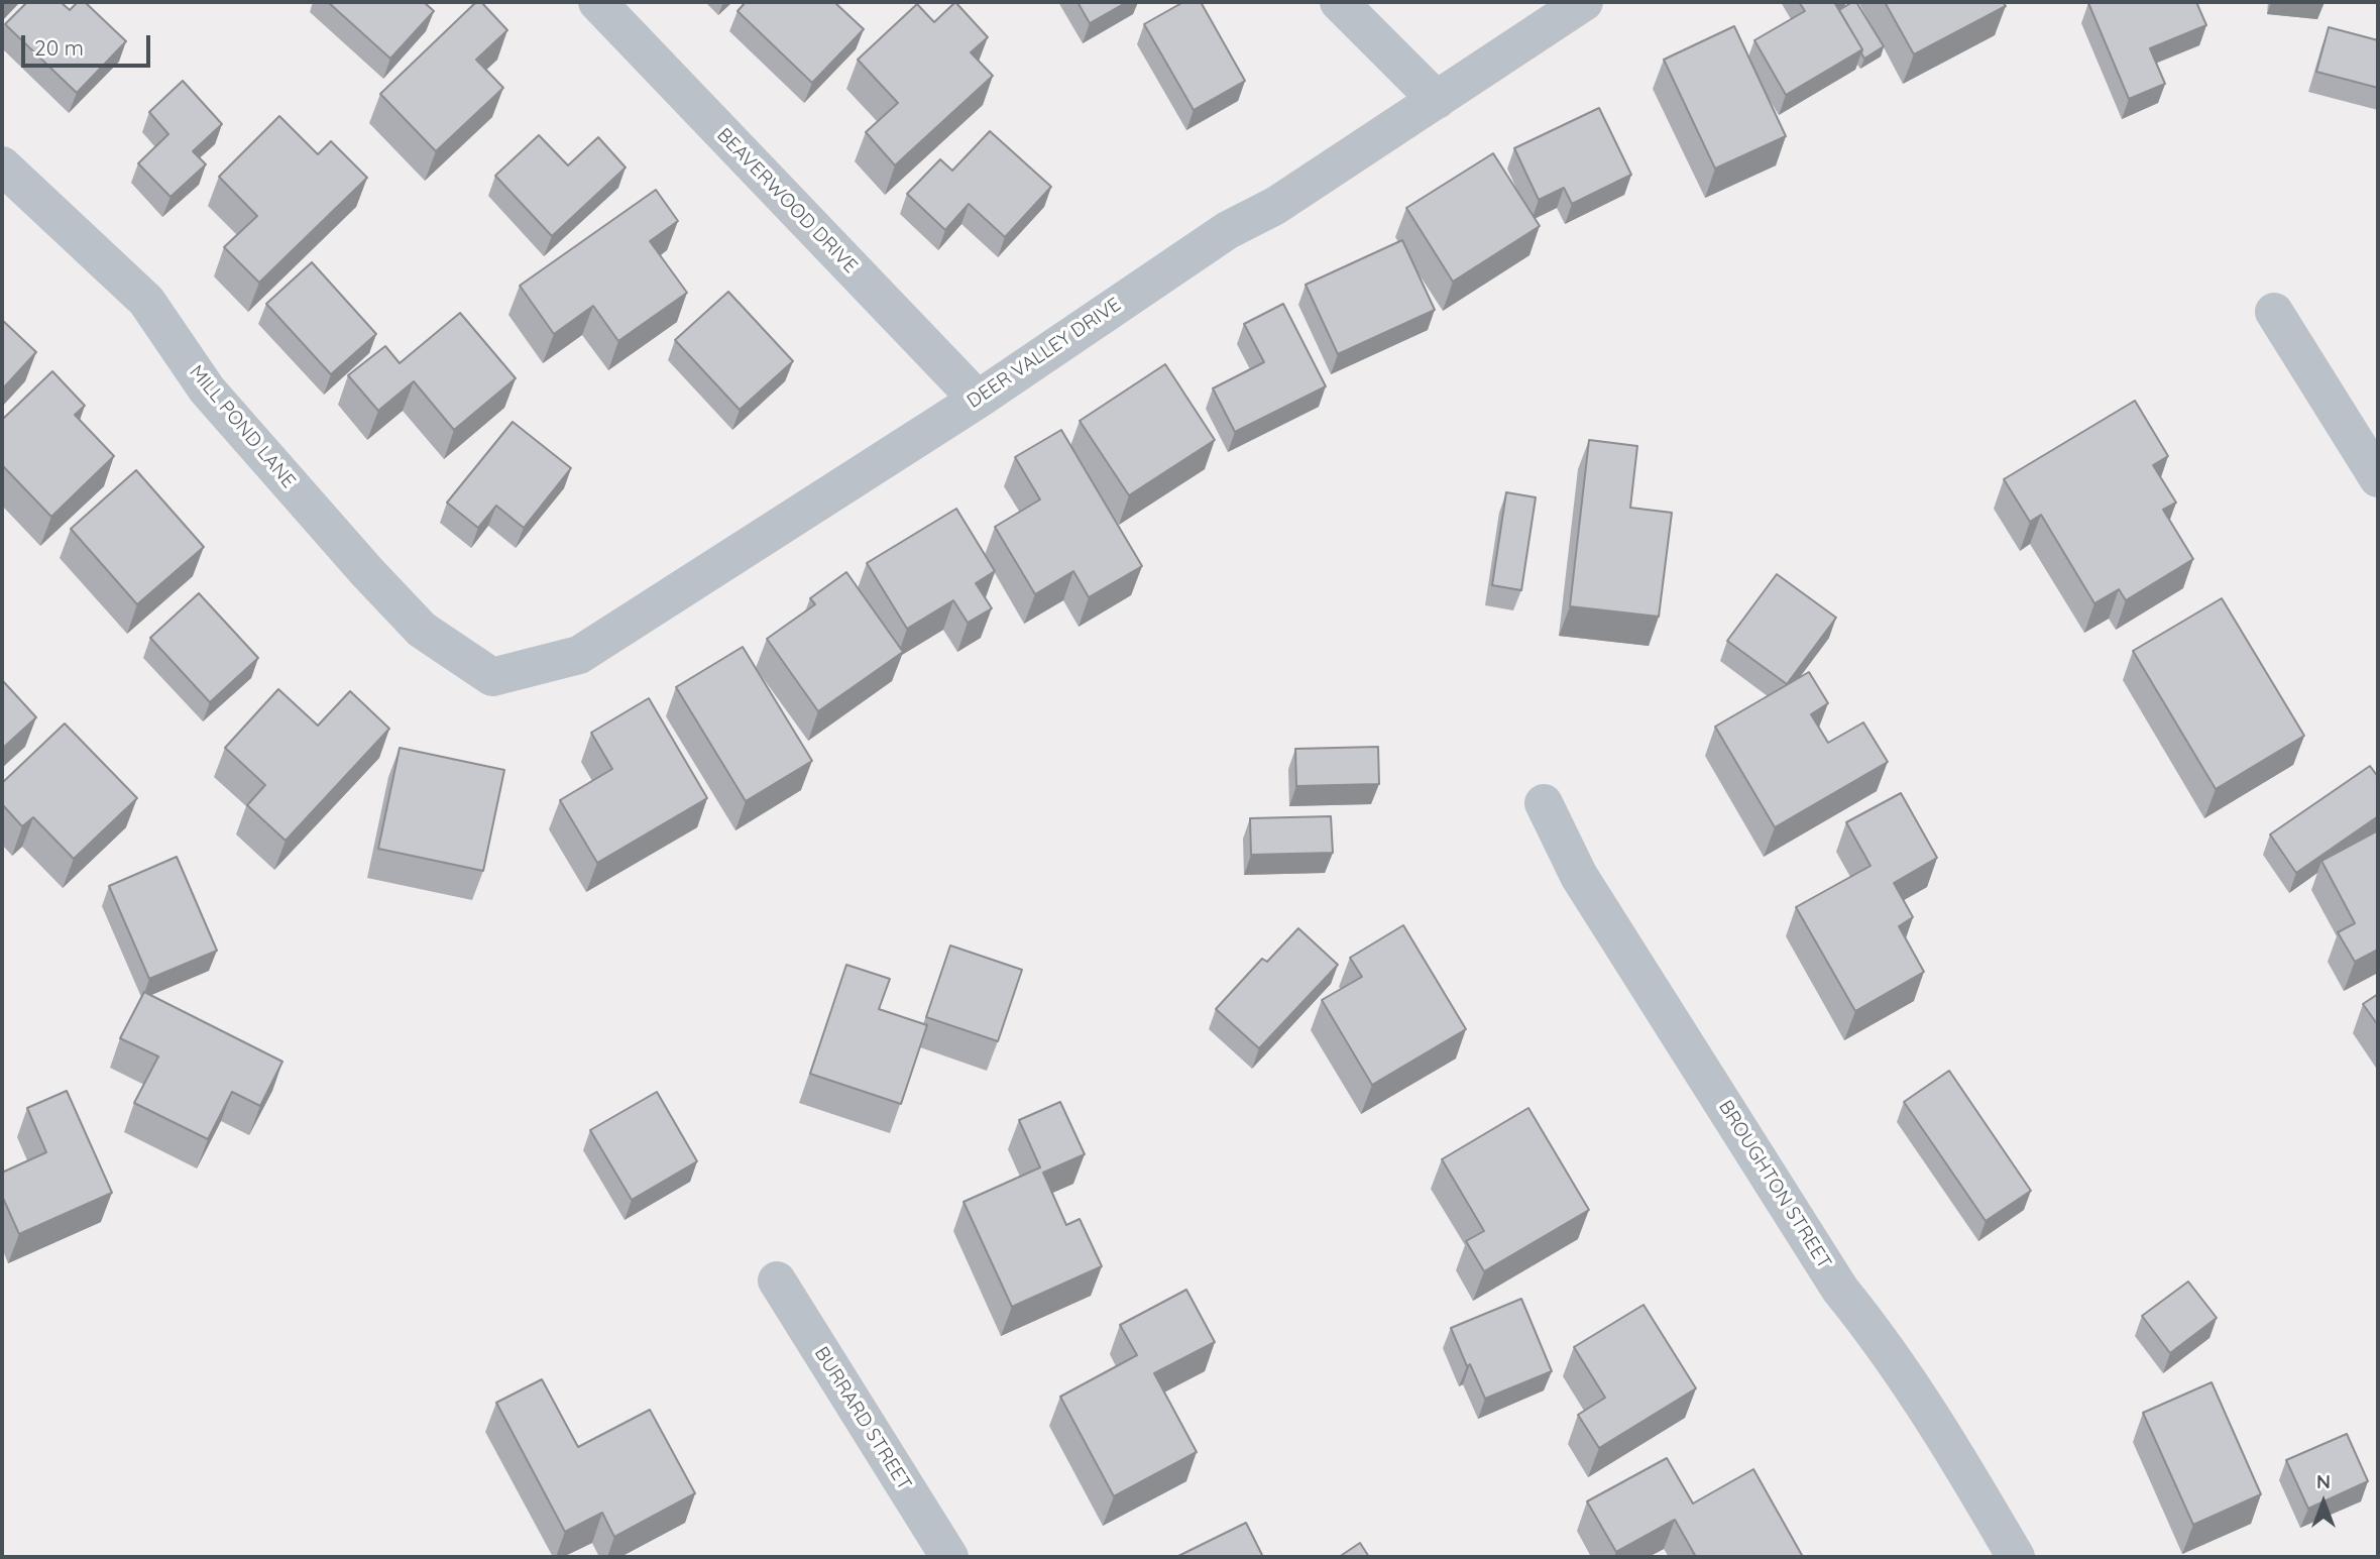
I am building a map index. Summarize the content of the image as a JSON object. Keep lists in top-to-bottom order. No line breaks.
{"streets":{"street":["BEAVERWOOD DRIVE","DEER VALLEY DRIVE","MILL POND LANE","BROUGHTON STREET","BURRARD STREET"]},"crossings":[["BEAVERWOOD DRIVE","DEER VALLEY DRIVE"],["DEER VALLEY DRIVE","MILL POND LANE"]],"scale_bar":"20 m","north":"top"}
